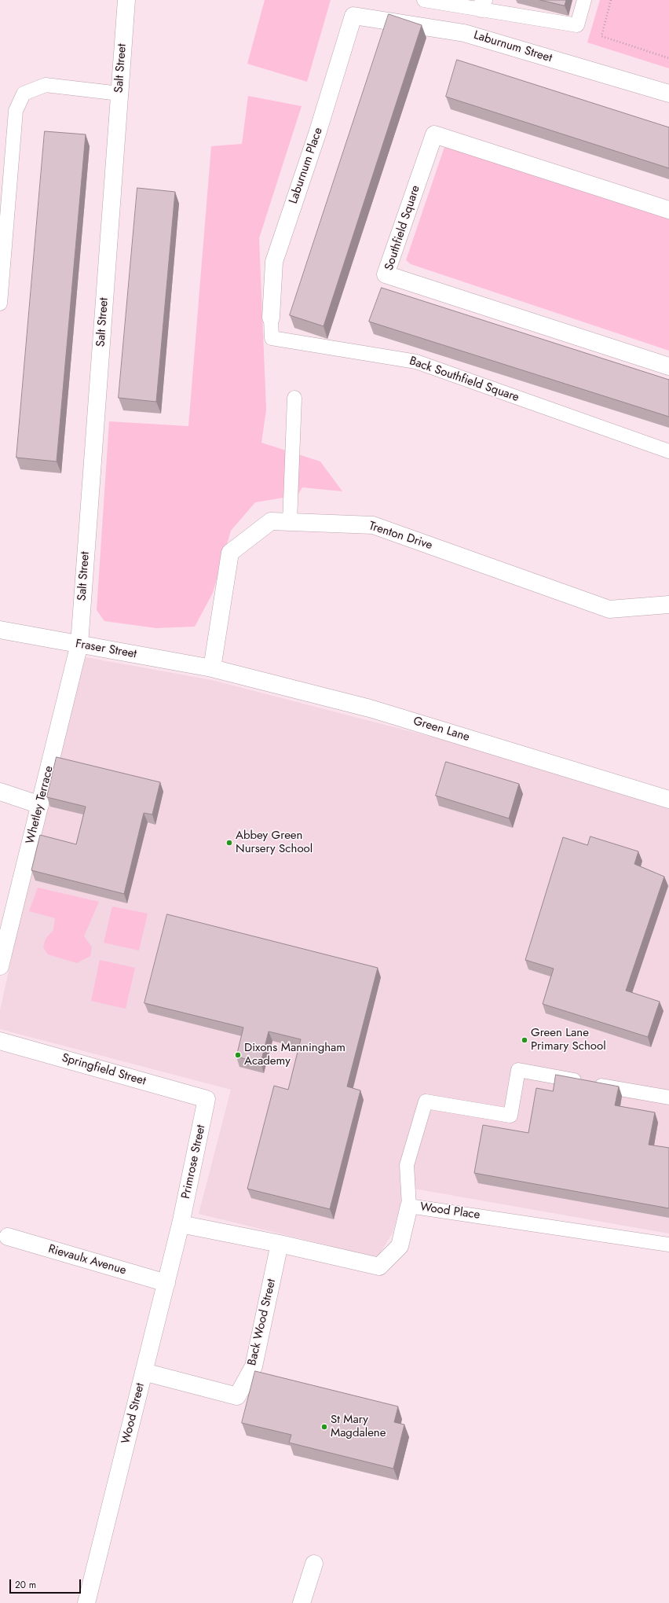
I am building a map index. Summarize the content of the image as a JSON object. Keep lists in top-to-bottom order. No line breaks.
{"streets":{"street":["Laburnum Street","Salt Street","Laburnum Place","Southfield Square","Trenton Drive","Fraser Street","Green Lane","Whetley Terrace","Springfield Street","Primrose Street","Wood Place","Rievaulx Avenue","Back Wood Street","Wood Street"],"lane":["Back Southfield Square"]},"crossings":[["Laburnum Street","Laburnum Place"],["Salt Street","Fraser Street"],["Salt Street","Whetley Terrace"],["Laburnum Place","Back Southfield Square"],["Trenton Drive","Fraser Street"],["Trenton Drive","Green Lane"],["Fraser Street","Green Lane"],["Fraser Street","Whetley Terrace"],["Springfield Street","Primrose Street"],["Primrose Street","Wood Place"],["Primrose Street","Wood Street"],["Wood Place","Back Wood Street"],["Wood Place","Wood Street"],["Rievaulx Avenue","Wood Street"],["Back Wood Street","Wood Street"]],"places":["Abbey Green Nursery School","Green Lane Primary School","Dixons Manningham Academy","St Mary Magdalene"],"scale_bar":"20 m"}
